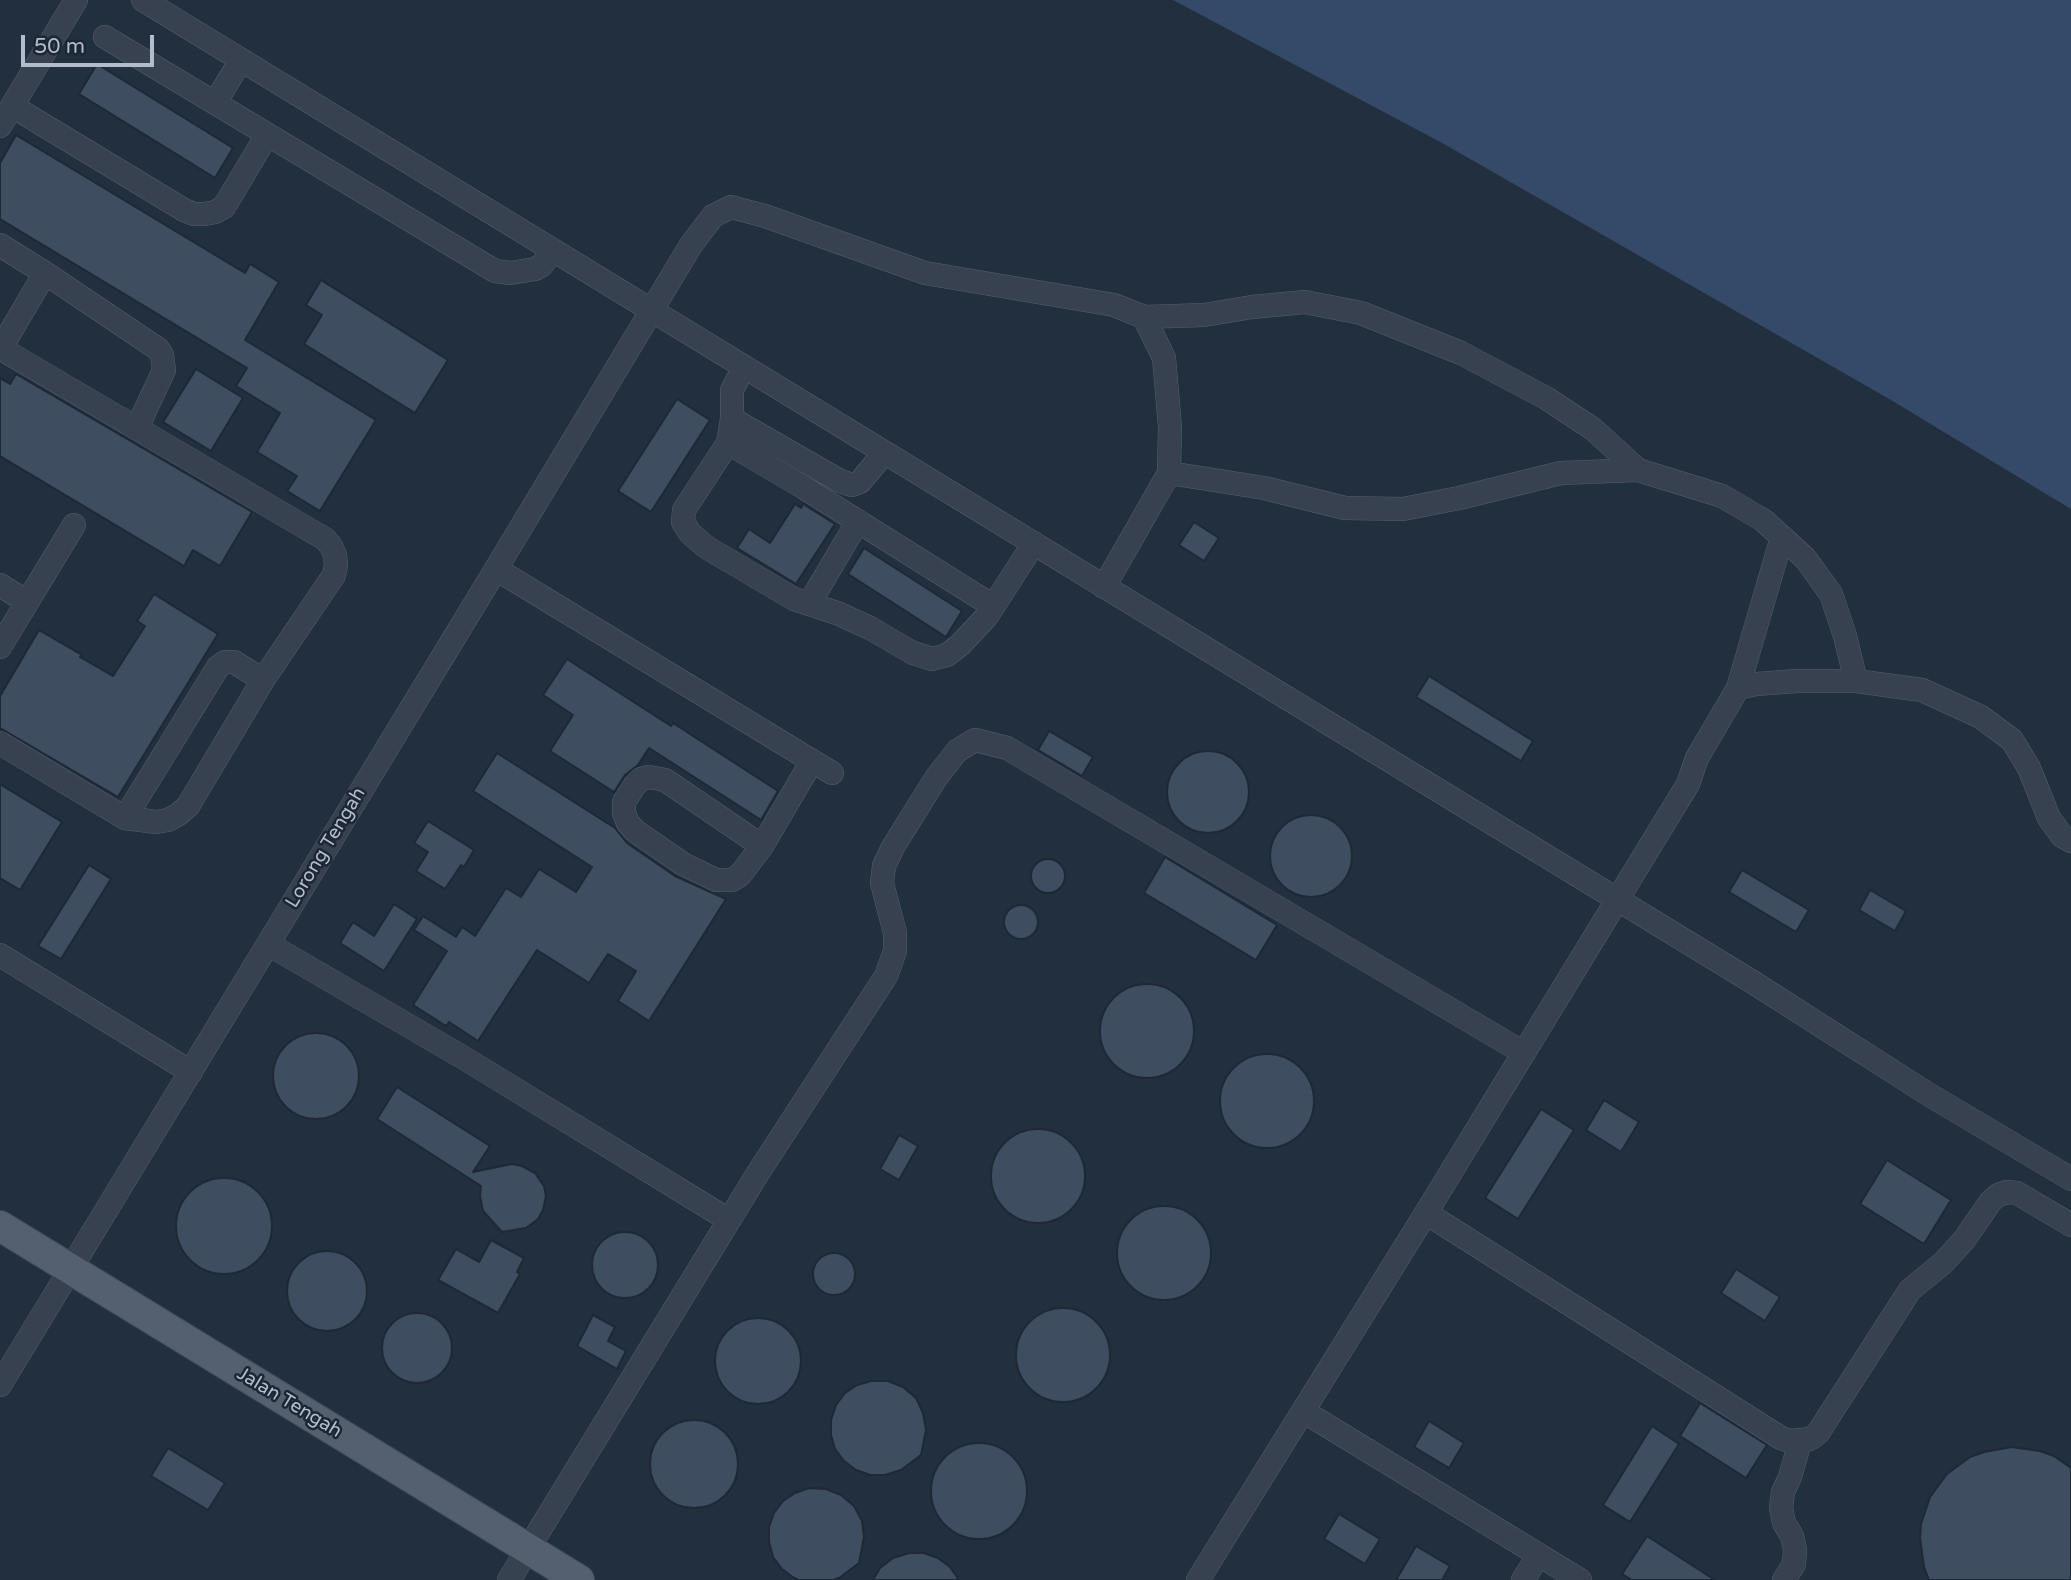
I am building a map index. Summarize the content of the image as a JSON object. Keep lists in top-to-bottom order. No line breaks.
{"streets":{"main road":["Jalan Tengah"],"street":["Lorong Tengah"]},"crossings":[["Lorong Tengah","Jalan Tengah"]],"scale_bar":"50 m"}
